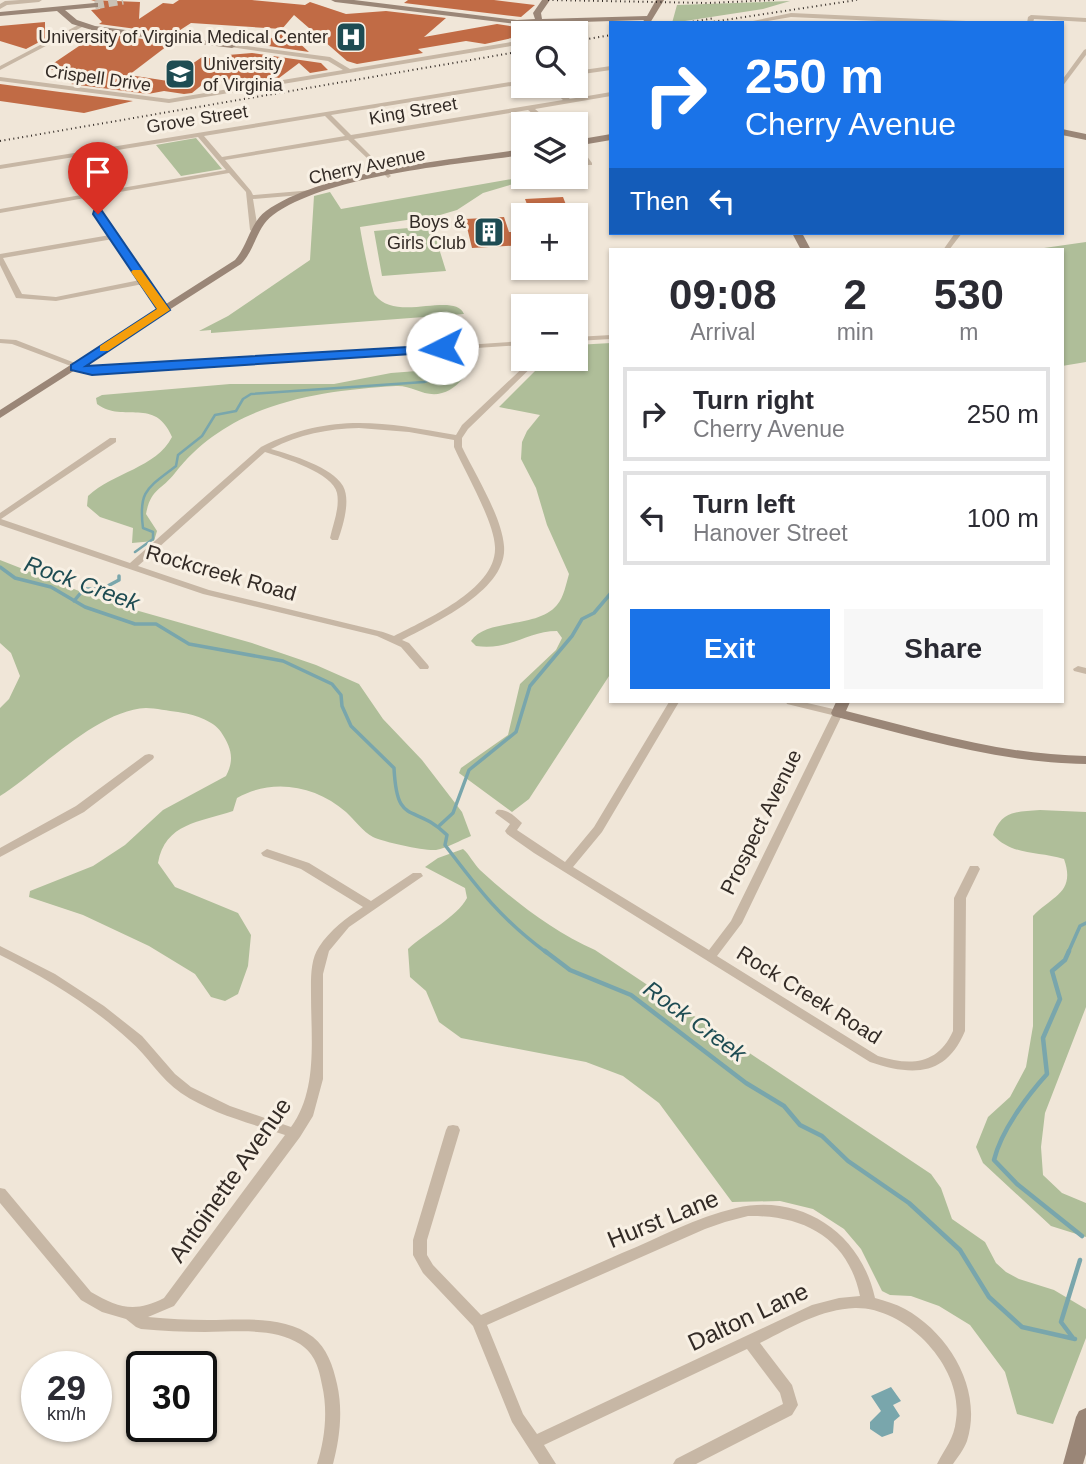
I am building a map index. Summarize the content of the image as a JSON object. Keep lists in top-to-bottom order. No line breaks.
{"streets":{"street":["Crispell Drive","King Street","Grove Street","Cherry Avenue","Rockcreek Road","Prospect Avenue","Rock Creek Road","Antoinette Avenue","Hurst Lane","Dalton Lane"]},"crossings":[["Prospect Avenue","Rock Creek Road"],["Hurst Lane","Dalton Lane"]],"water":["Rock Creek"],"places":{"hospital":["University of Virginia Medical Center"],"school or university":["University of Virginia"],"building":["Boys & Girls Club"]},"page":{"map_buttons":["+","−"],"turn":["250 m","Cherry Avenue"],"then":"Then","eta":["09:08","Arrival","2","min","530","m"],"list":[{"name":"Turn right","note":"Cherry Avenue","value":"250 m"},{"name":"Turn left","note":"Hanover Street","value":"100 m"}],"buttons":["Exit","Share"],"speed":"29 km/h","limit":"30"}}
